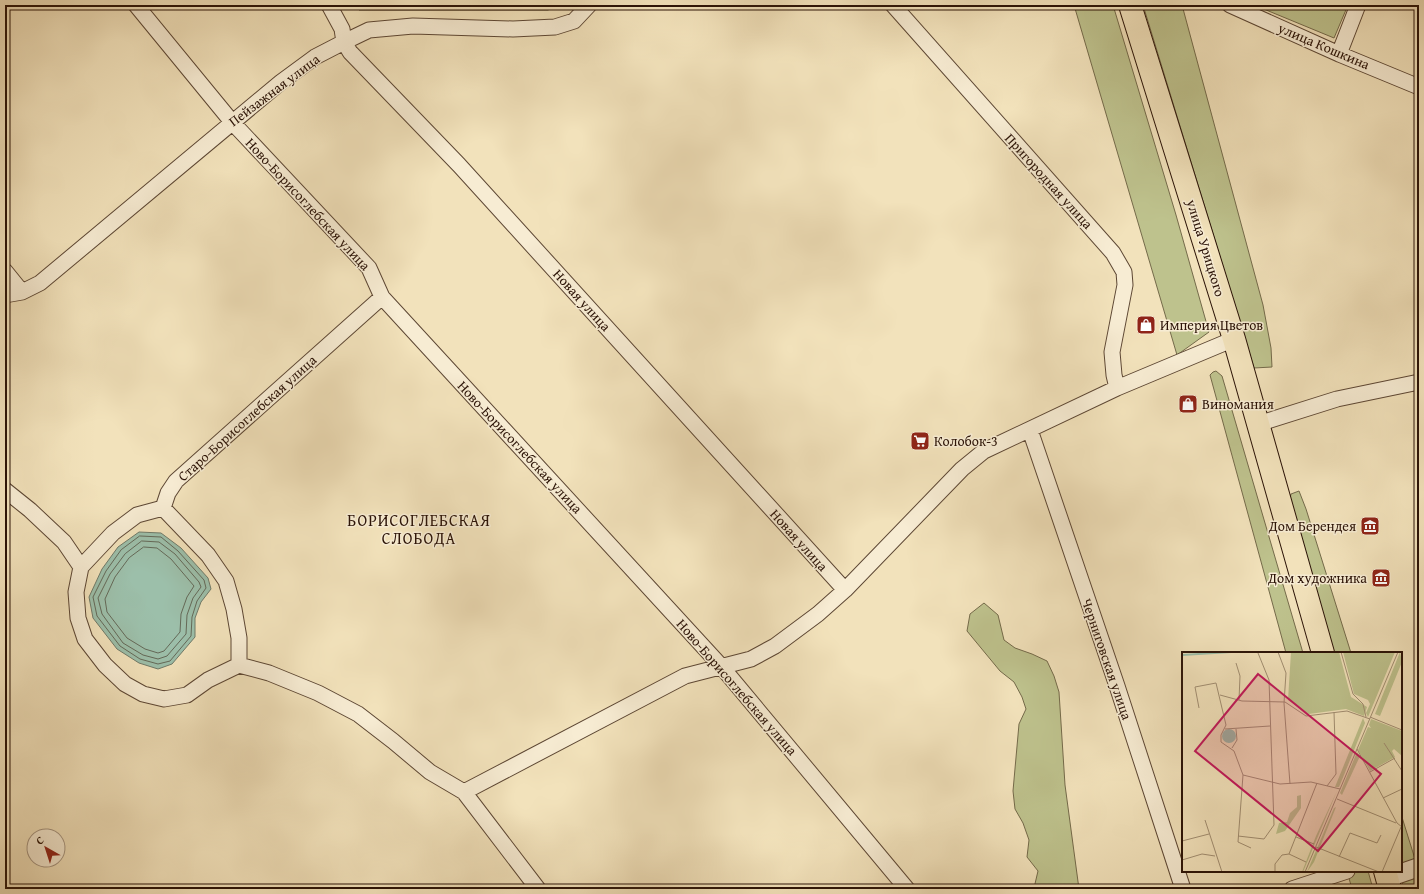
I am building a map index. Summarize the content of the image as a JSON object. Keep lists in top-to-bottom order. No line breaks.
{"streets":{"main road":["улица Урицкого"],"street":["улица Кошкина","Пейзажная улица","Пригородная улица","Ново-Борисоглебская улица","Новая улица","Старо-Борисоглебская улица","Черниговская улица"]},"crossings":[["Пейзажная улица","Ново-Борисоглебская улица"],["Пейзажная улица","Новая улица"],["Ново-Борисоглебская улица","Старо-Борисоглебская улица"]],"districts":["БОРИСОГЛЕБСКАЯ СЛОБОДА"],"places":{"shop":["Империя Цветов","Виномания"],"supermarket":["Колобок-3"],"museum":["Дом Берендея","Дом художника"]},"north":"top left"}
